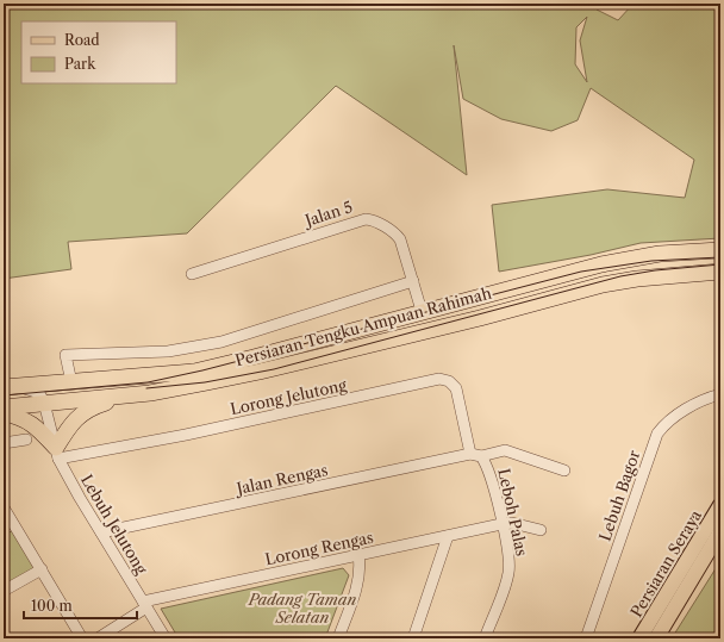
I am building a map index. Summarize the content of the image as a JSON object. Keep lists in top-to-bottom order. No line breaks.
{"streets":{"highway":["Persiaran Tengku Ampuan Rahimah"],"main road":["Persiaran Seraya"],"street":["Jalan 5","Lorong Jelutong","Jalan Rengas","Lebuh Bagor","Leboh Palas","Lebuh Jelutong","Lorong Rengas"]},"crossings":[["Jalan 5","Persiaran Tengku Ampuan Rahimah"],["Persiaran Tengku Ampuan Rahimah","Lebuh Jelutong"],["Lorong Jelutong","Jalan Rengas"],["Lorong Jelutong","Leboh Palas"],["Lorong Jelutong","Lebuh Jelutong"],["Jalan Rengas","Leboh Palas"],["Jalan Rengas","Lebuh Jelutong"],["Leboh Palas","Lorong Rengas"],["Lebuh Jelutong","Lorong Rengas"]],"parks":["Padang Taman Selatan"],"legend":["Road","Park"],"scale_bar":"100 m"}
